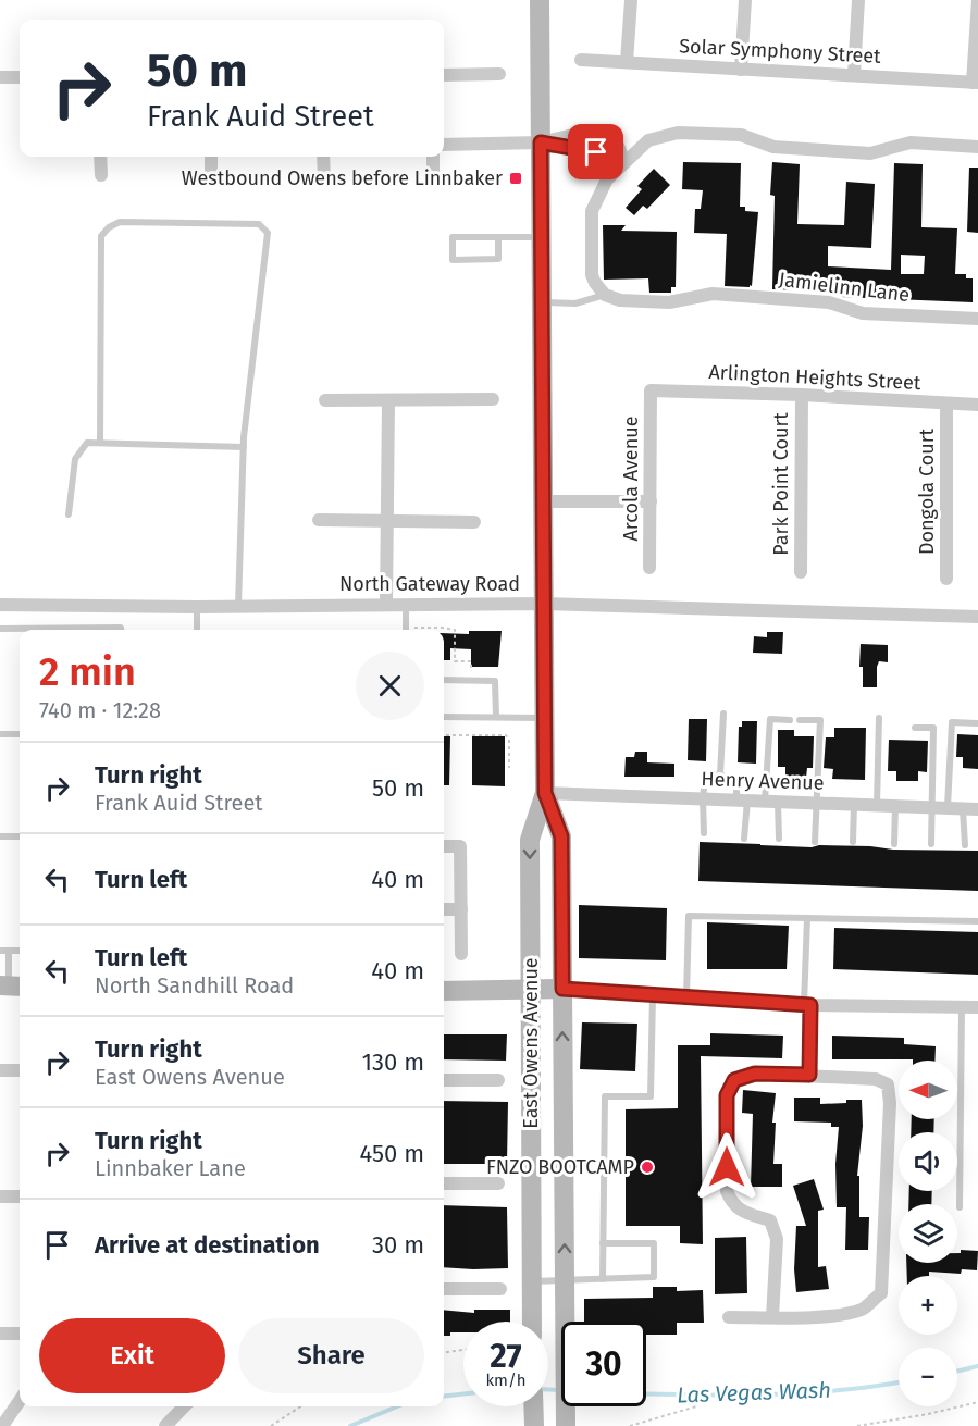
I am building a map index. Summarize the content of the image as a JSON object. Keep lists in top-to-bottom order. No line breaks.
{"streets":{"main road":["East Owens Avenue"],"street":["Solar Symphony Street","Jamielinn Lane","Arlington Heights Street","Arcola Avenue","Park Point Court","Dongola Court","North Gateway Road","Henry Avenue"]},"crossings":[["Arlington Heights Street","Arcola Avenue"],["Arlington Heights Street","Park Point Court"],["Arlington Heights Street","Dongola Court"],["North Gateway Road","East Owens Avenue"],["Henry Avenue","East Owens Avenue"]],"water":["Las Vegas Wash"],"places":{"transit":["Westbound Owens before Linnbaker"],"other":["FNZO BOOTCAMP"]},"north":"left","page":{"turn":["50 m","Frank Auid Street"],"heading":["2 min","740 m · 12:28"],"list":[{"name":"Turn right","note":"Frank Auid Street","value":"50 m"},{"name":"Turn left","value":"40 m"},{"name":"Turn left","note":"North Sandhill Road","value":"40 m"},{"name":"Turn right","note":"East Owens Avenue","value":"130 m"},{"name":"Turn right","note":"Linnbaker Lane","value":"450 m"},{"name":"Arrive at destination","value":"30 m"}],"map_buttons":["+","−"],"buttons":["Exit","Share"],"speed":"27 km/h","limit":"30"}}
